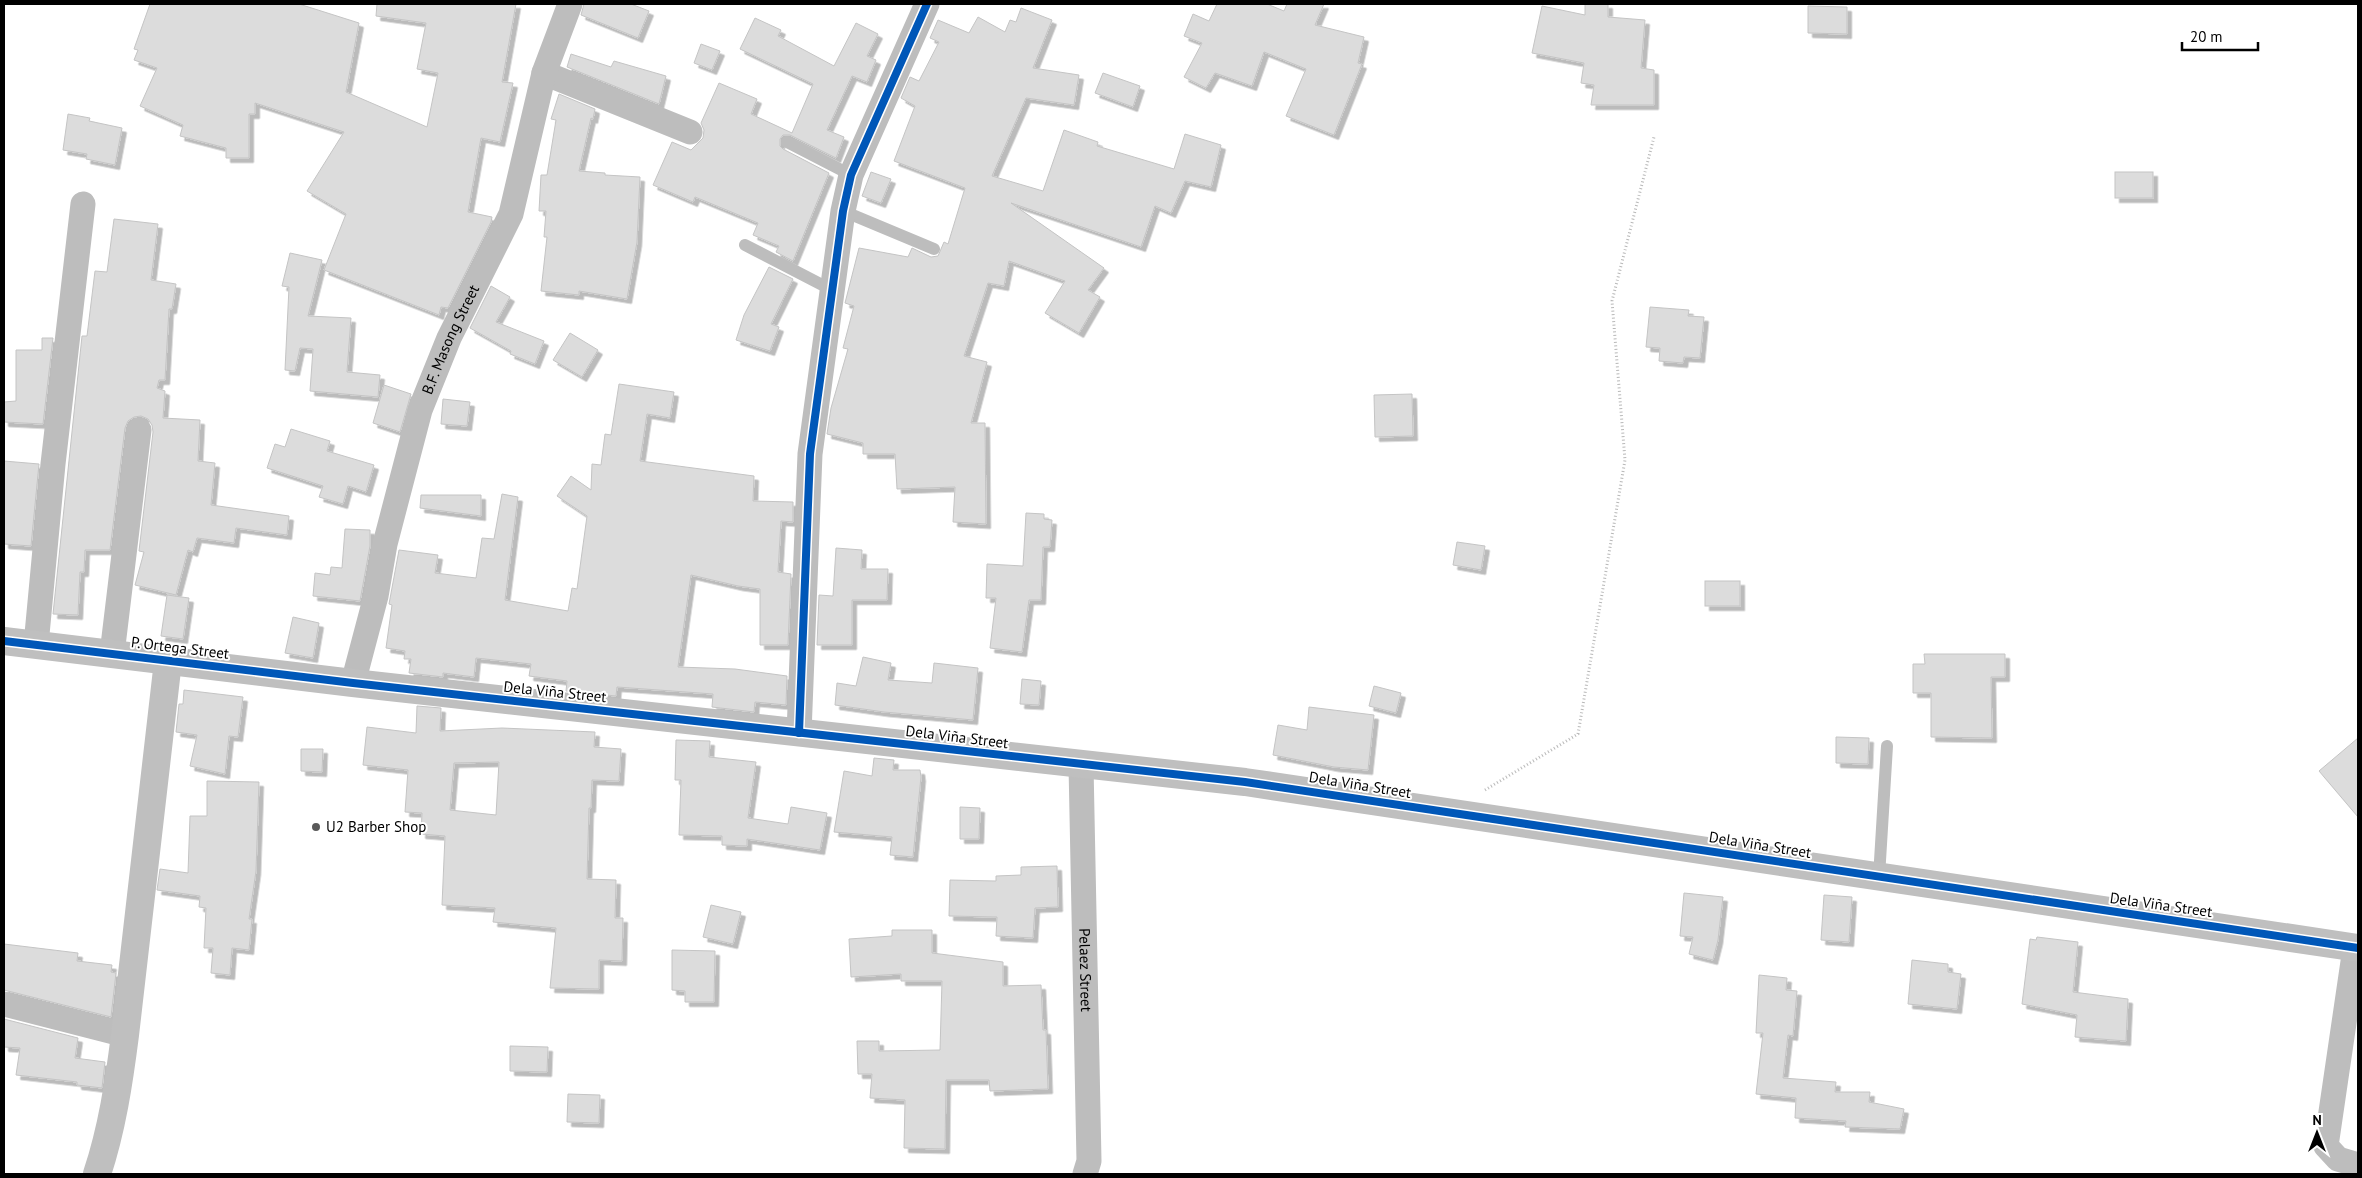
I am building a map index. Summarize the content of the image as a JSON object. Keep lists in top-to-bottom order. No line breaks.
{"streets":{"street":["B.F. Masong Street","P. Ortega Street","Dela Viña Street","Pelaez Street"]},"crossings":[["B.F. Masong Street","P. Ortega Street"],["B.F. Masong Street","Dela Viña Street"],["P. Ortega Street","Dela Viña Street"],["Dela Viña Street","Pelaez Street"]],"places":["U2 Barber Shop"],"scale_bar":"20 m","north":"top"}
